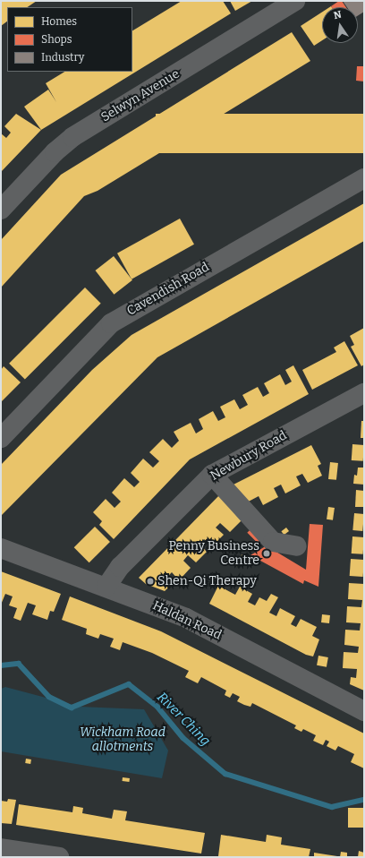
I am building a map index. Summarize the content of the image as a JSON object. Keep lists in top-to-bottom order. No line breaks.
{"streets":{"street":["Selwyn Avenue","Cavendish Road","Newbury Road","Haldan Road"]},"crossings":[["Newbury Road","Haldan Road"]],"water":["River Ching"],"parks":["Wickham Road allotments"],"places":["Penny Business Centre","Shen-Qi Therapy"],"legend":["Homes","Shops","Industry"],"north":"top"}
